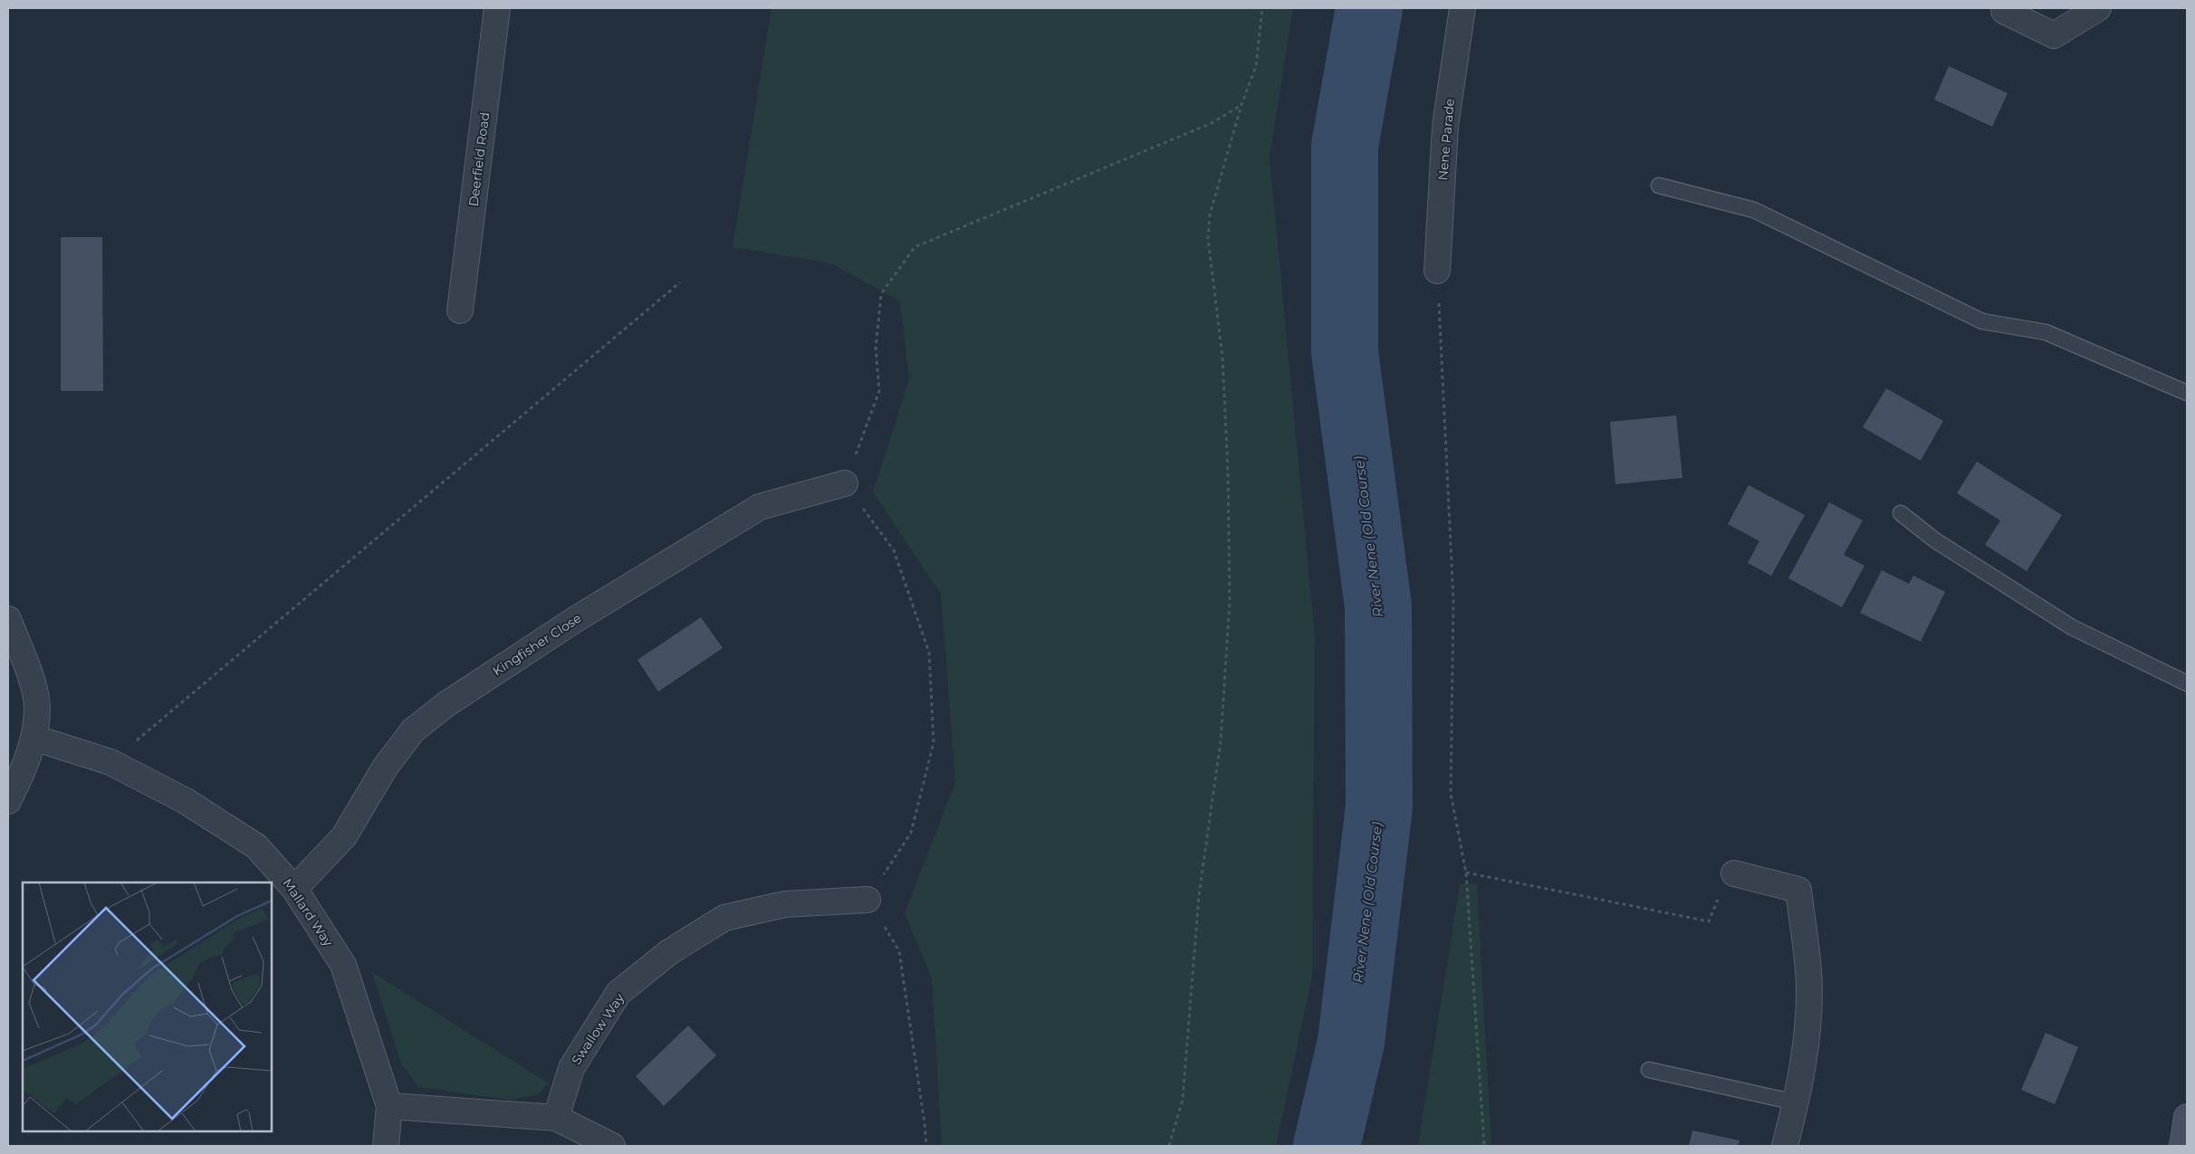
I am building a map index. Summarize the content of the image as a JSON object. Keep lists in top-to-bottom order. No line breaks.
{"streets":{"street":["Nene Parade","Deerfield Road","Kingfisher Close","Mallard Way","Swallow Way"]},"crossings":[["Kingfisher Close","Mallard Way"]],"water":["River Nene (Old Course)"]}
